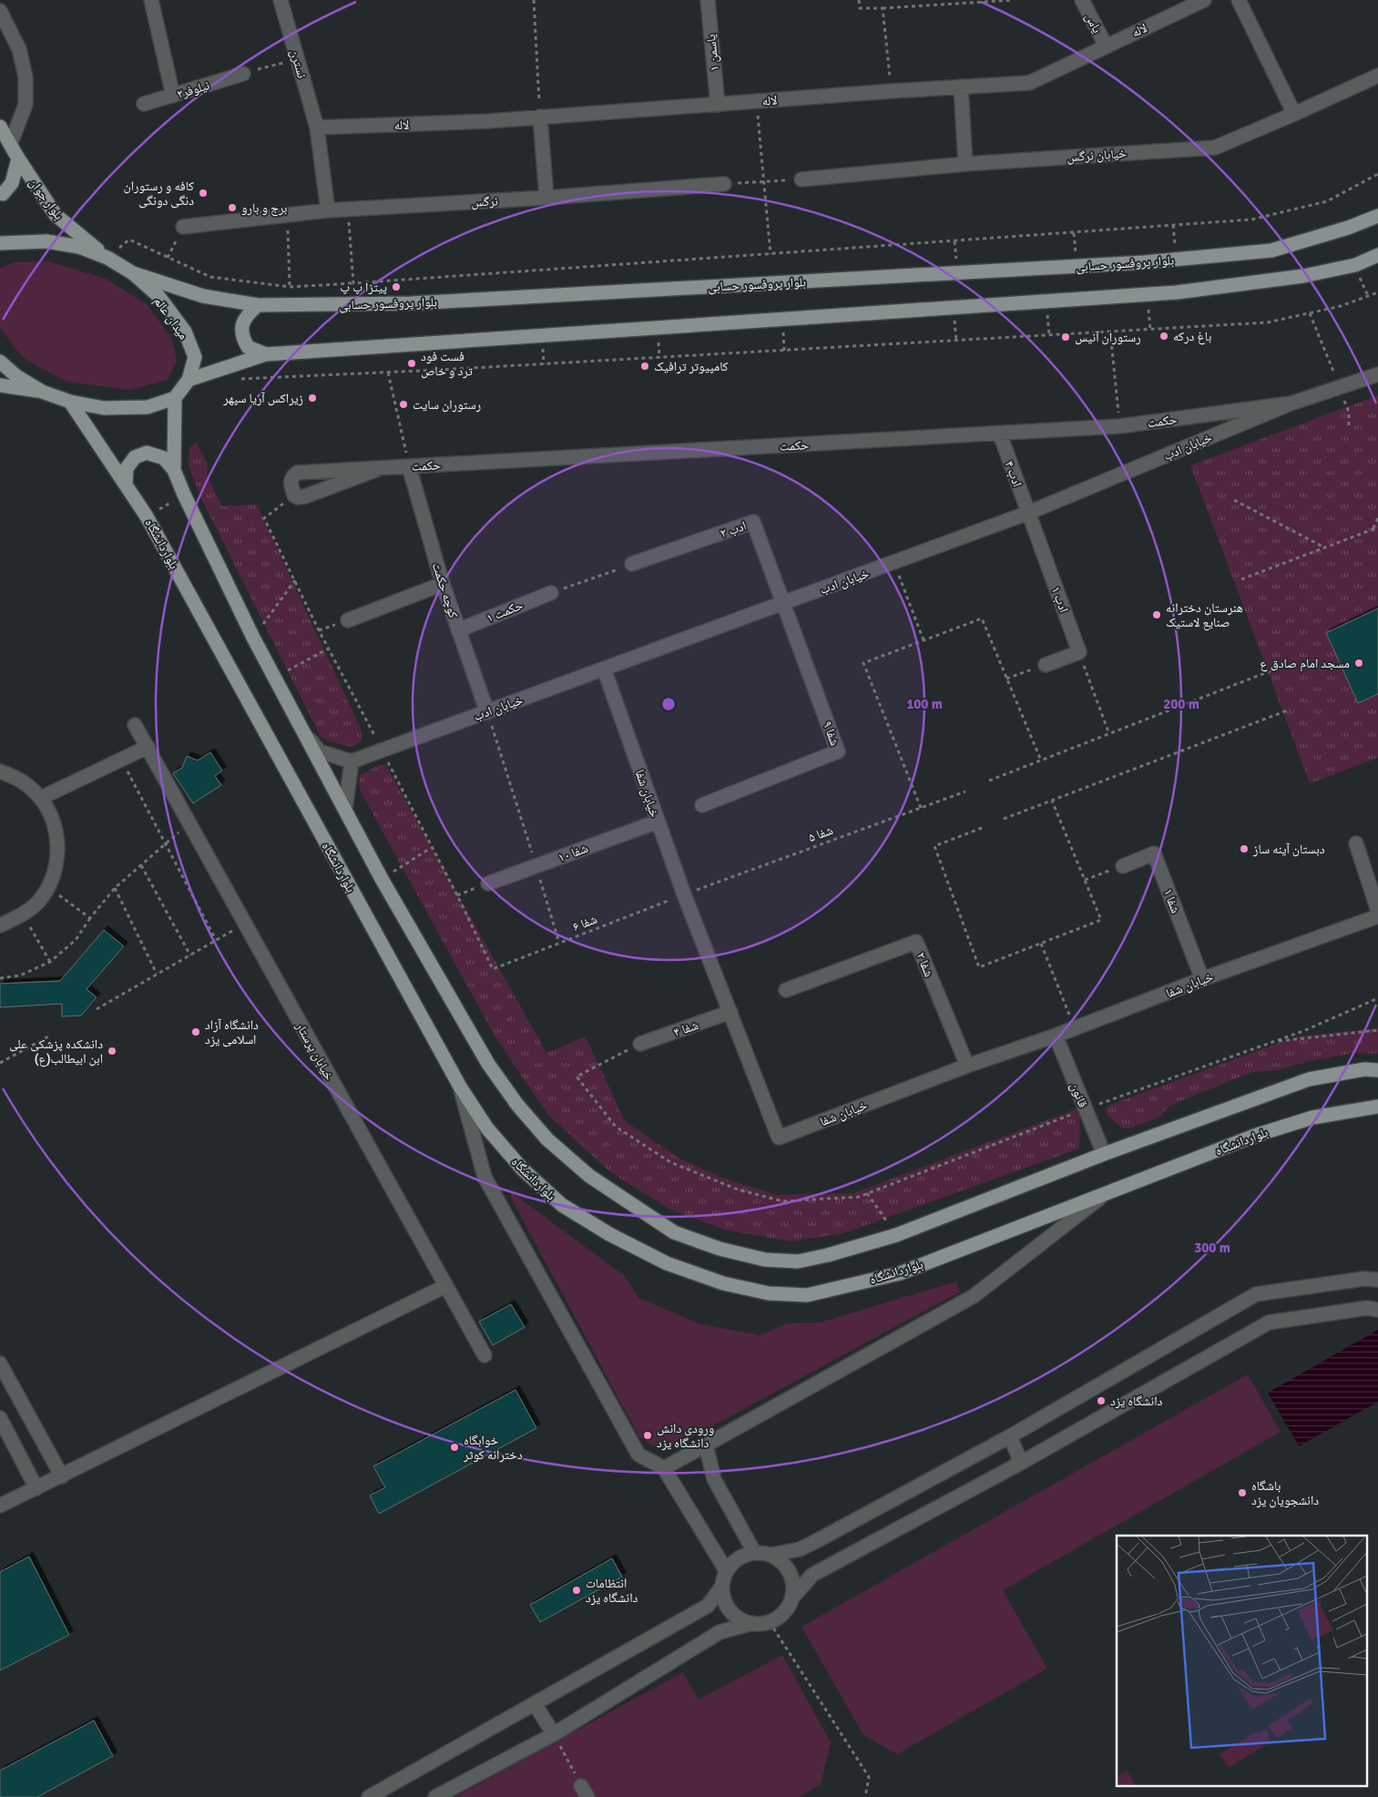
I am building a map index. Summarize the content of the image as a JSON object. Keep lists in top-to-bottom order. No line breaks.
{"streets":{"main road":["بلوار جوان","بلوار پروفسور حسابی","میدان عالم","بلواردانشگاه"],"street":["یاس","لاله","یاسمن ۱","نسترن","نیلوفر۲","خیابان نرگس","نرگس","حکمت","خیابان ادب","ادب ۴","ادب ۲","کوچه حکمت","ادب ۱","حکمت ۱","شفا ۹","خیابان شفا","شفا ۱۰","شفا ۱","شفا ۲","شفا ۴","خیابان پرستار","قانون"],"path":["شفا ۵","شفا ۶"]},"crossings":[["یاس","لاله"],["لاله","یاسمن ۱"],["لاله","نسترن"],["بلوار جوان","میدان عالم"],["بلوار پروفسور حسابی","میدان عالم"],["حکمت","خیابان ادب"],["حکمت","ادب ۴"],["حکمت","کوچه حکمت"],["خیابان ادب","ادب ۴"],["خیابان ادب","ادب ۲"],["خیابان ادب","کوچه حکمت"],["خیابان ادب","ادب ۱"],["خیابان ادب","شفا ۹"],["خیابان ادب","خیابان شفا"],["ادب ۴","ادب ۱"],["ادب ۲","شفا ۹"],["کوچه حکمت","حکمت ۱"],["خیابان شفا","شفا ۵"],["خیابان شفا","شفا ۱۰"],["خیابان شفا","شفا ۱"],["خیابان شفا","شفا ۶"],["خیابان شفا","شفا ۲"],["خیابان شفا","شفا ۴"],["خیابان شفا","قانون"],["شفا ۵","شفا ۶"]],"places":["کافه و رستوران دنگی دونگی","برج و بارو","پیتزا پ پ","باغ درکه","رستوران آنیس","فست فود ترد و خاص","کامپیوتر ترافیک","زیراکس آریا سپهر","رستوران سایت","هنرستان دخترانه صنایع لاستیک","مسجد امام صادق ع","دبستان آینه ساز","دانشگاه آزاد اسلامی یزد","دانشکده پزشکی علی ابن ابیطالب(ع)","دانشگاه یزد","ورودی دانش دانشگاه یزد","خوابگاه دخترانه کوثر","باشگاه دانشجویان یزد","انتظامات دانشگاه یزد"],"rings":["100 m","200 m","300 m"]}
